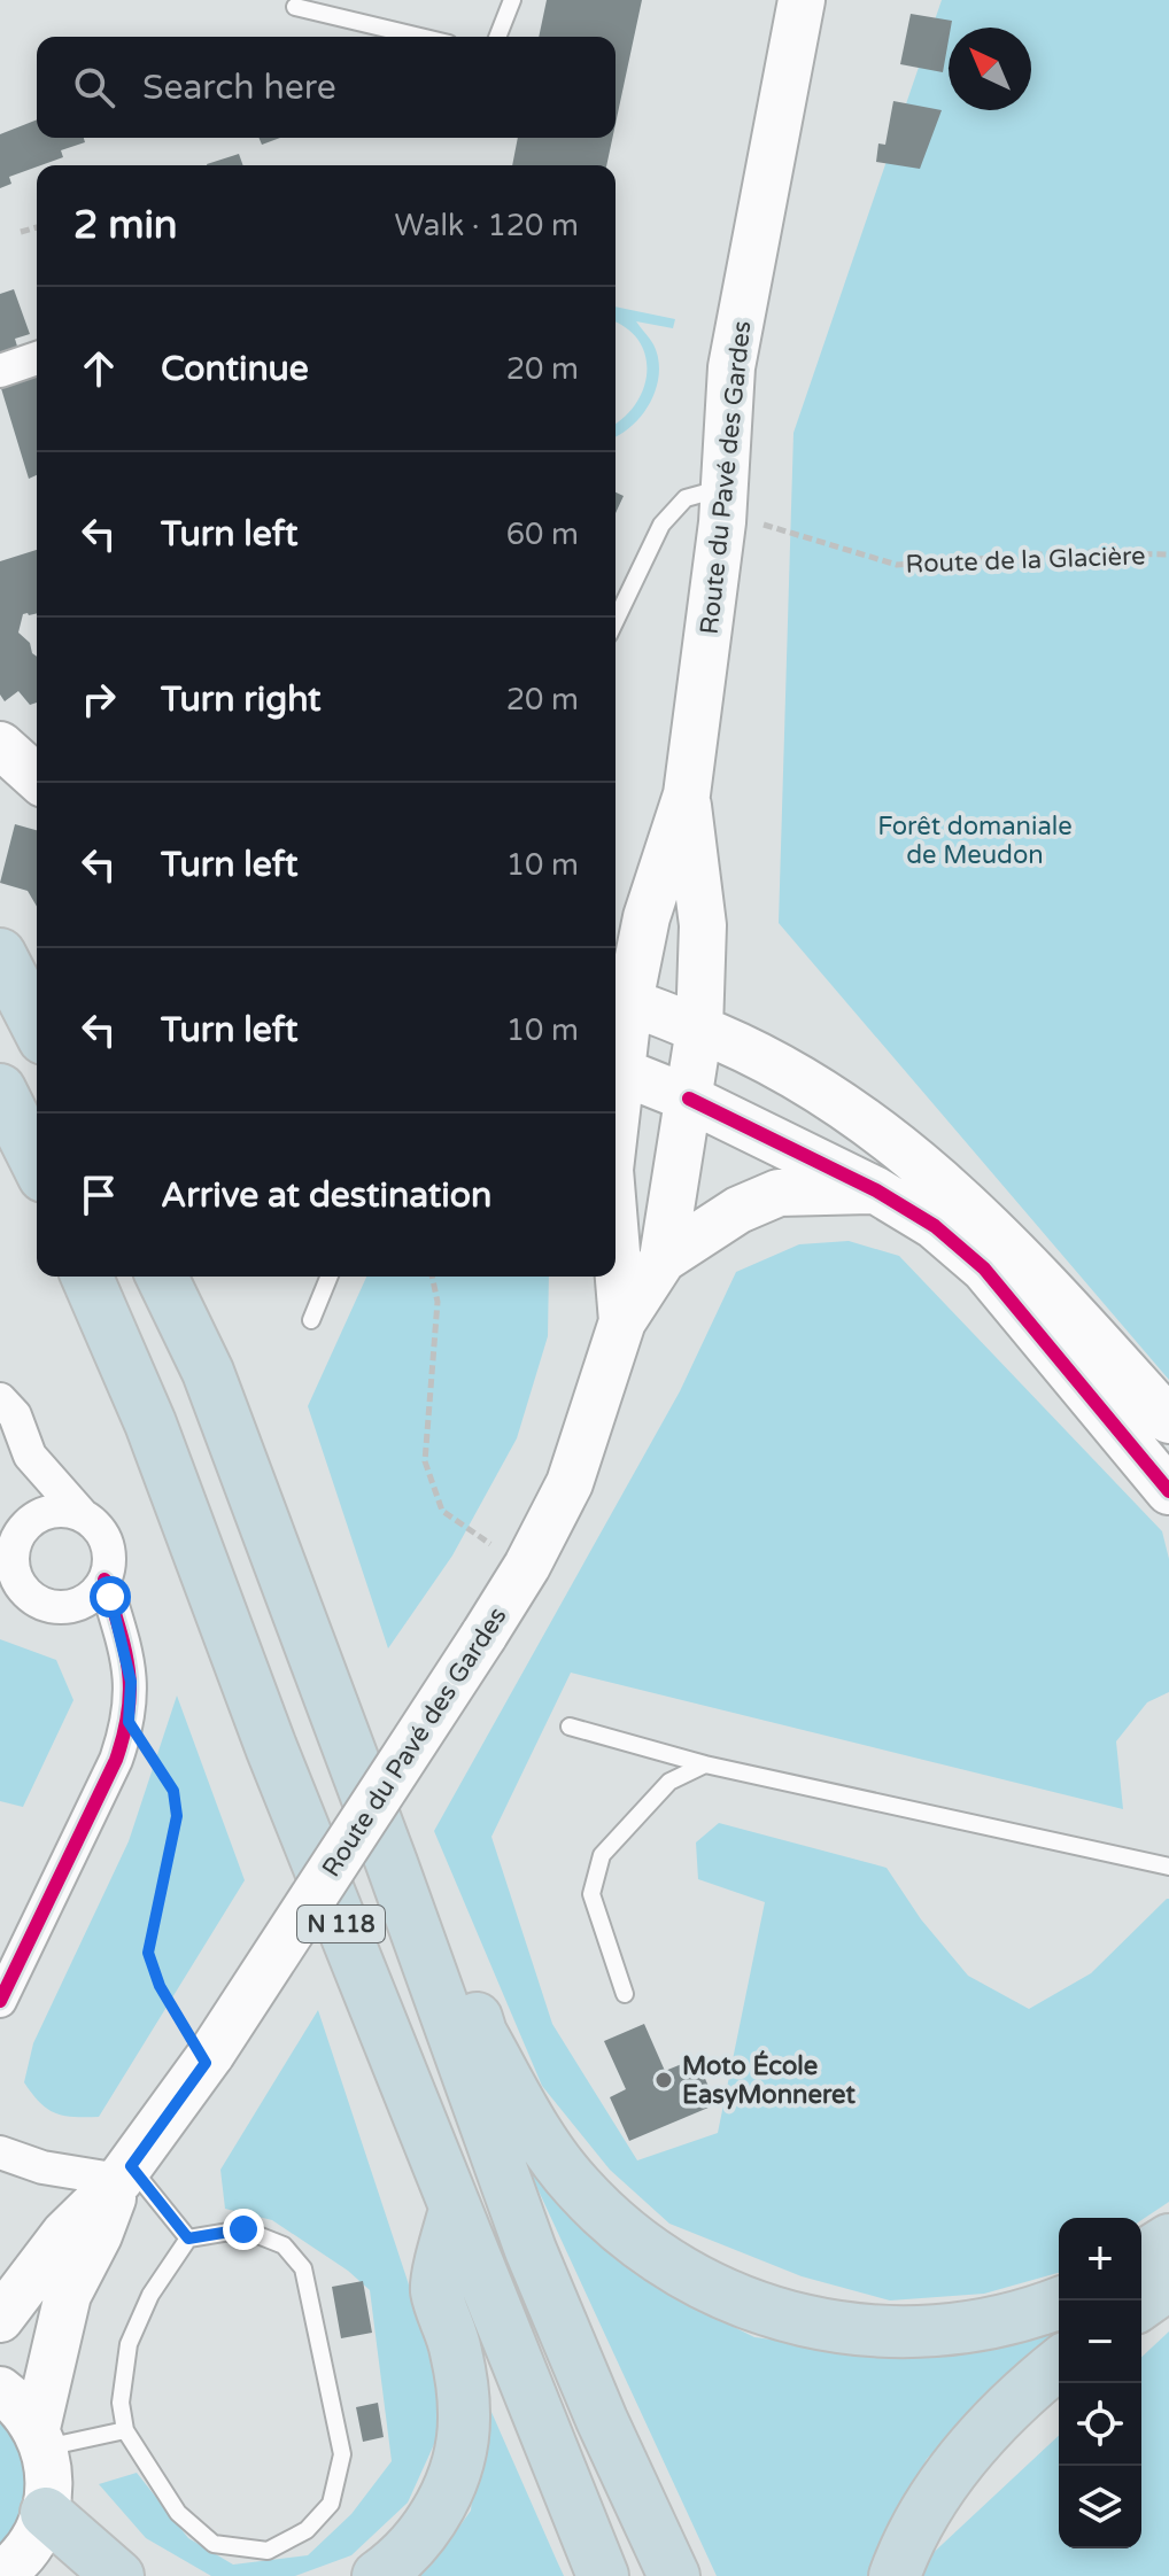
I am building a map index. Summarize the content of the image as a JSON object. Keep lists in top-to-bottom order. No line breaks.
{"streets":{"highway":["N 118"],"main road":["Route du Pavé des Gardes"],"path":["Route de la Glacière"]},"crossings":[["Route du Pavé des Gardes","Route de la Glacière"]],"parks":["Forêt domaniale de Meudon"],"places":["Moto École EasyMonneret"],"north":"top left","page":{"search":"Search here","heading":["2 min","Walk · 120 m"],"list":[["Continue","20 m"],["Turn left","60 m"],["Turn right","20 m"],["Turn left","10 m"],["Turn left","10 m"],"Arrive at destination"],"map_buttons":["+","−"]}}
